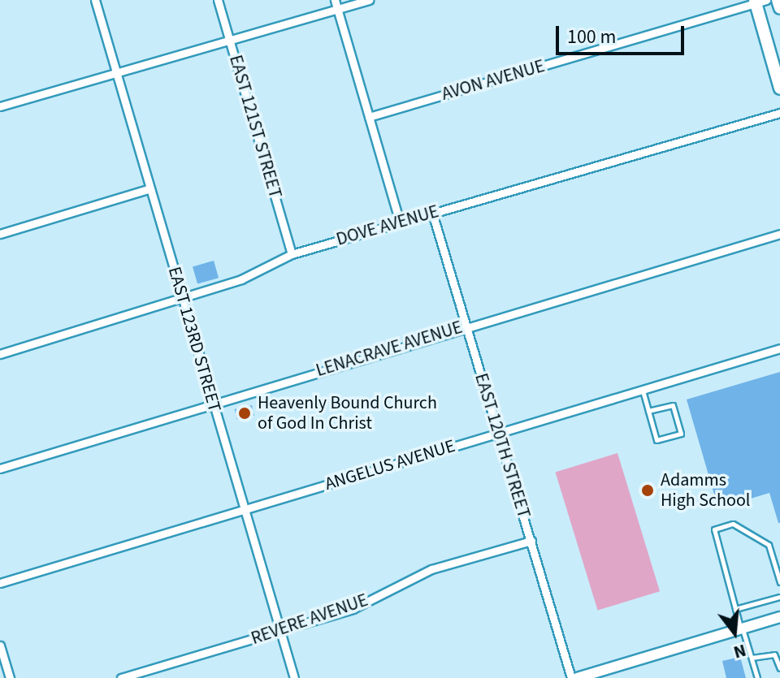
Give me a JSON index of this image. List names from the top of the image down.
{
  "streets": {
    "street": [
      "AVON AVENUE",
      "EAST 121ST STREET",
      "DOVE AVENUE",
      "EAST 123RD STREET",
      "LENACRAVE AVENUE",
      "EAST 120TH STREET",
      "ANGELUS AVENUE",
      "REVERE AVENUE"
    ]
  },
  "crossings": [
    ["EAST 121ST STREET", "DOVE AVENUE"],
    ["DOVE AVENUE", "EAST 123RD STREET"],
    ["DOVE AVENUE", "EAST 120TH STREET"],
    ["EAST 123RD STREET", "LENACRAVE AVENUE"],
    ["EAST 123RD STREET", "ANGELUS AVENUE"],
    ["EAST 123RD STREET", "REVERE AVENUE"],
    ["LENACRAVE AVENUE", "EAST 120TH STREET"],
    ["EAST 120TH STREET", "ANGELUS AVENUE"],
    ["EAST 120TH STREET", "REVERE AVENUE"]
  ],
  "places": ["Heavenly Bound Church of God In Christ", "Adamms High School"],
  "scale_bar": "100 m",
  "north": "bottom"
}
